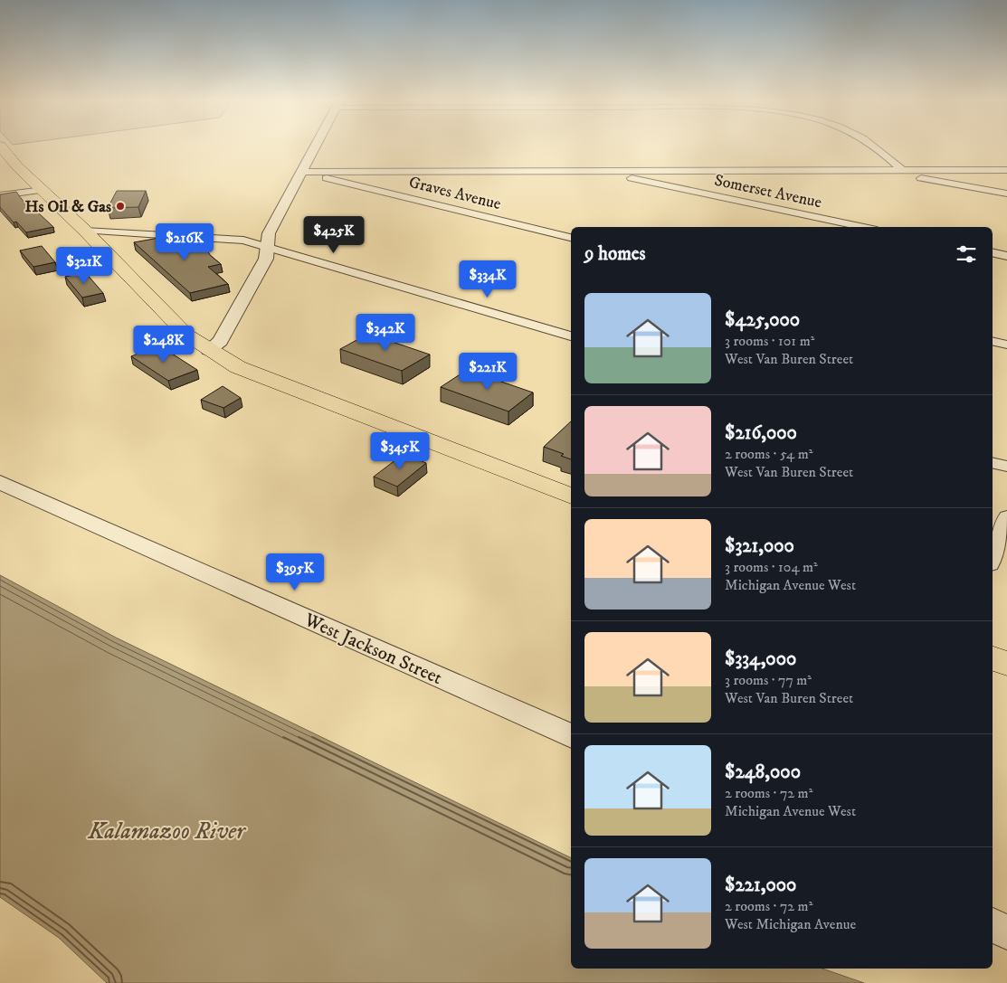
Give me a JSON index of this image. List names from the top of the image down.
{
  "streets": {
    "street": ["Somerset Avenue", "Graves Avenue", "West Jackson Street"]
  },
  "water": ["Kalamazoo River"],
  "places": ["Hs Oil & Gas"],
  "page": {
    "price": [
      "$425K",
      "$216K",
      "$321K",
      "$334K",
      "$342K",
      "$248K",
      "$221K",
      "$345K",
      "$395K"
    ],
    "heading": "9 homes",
    "list": [
      {
        "name": "$425,000",
        "note": "3 rooms · 101 m² · West Van Buren Street"
      },
      {
        "name": "$216,000",
        "note": "2 rooms · 54 m² · West Van Buren Street"
      },
      {
        "name": "$321,000",
        "note": "3 rooms · 104 m² · Michigan Avenue West"
      },
      {
        "name": "$334,000",
        "note": "3 rooms · 77 m² · West Van Buren Street"
      },
      {
        "name": "$248,000",
        "note": "2 rooms · 72 m² · Michigan Avenue West"
      },
      {
        "name": "$221,000",
        "note": "2 rooms · 72 m² · West Michigan Avenue"
      }
    ]
  }
}
